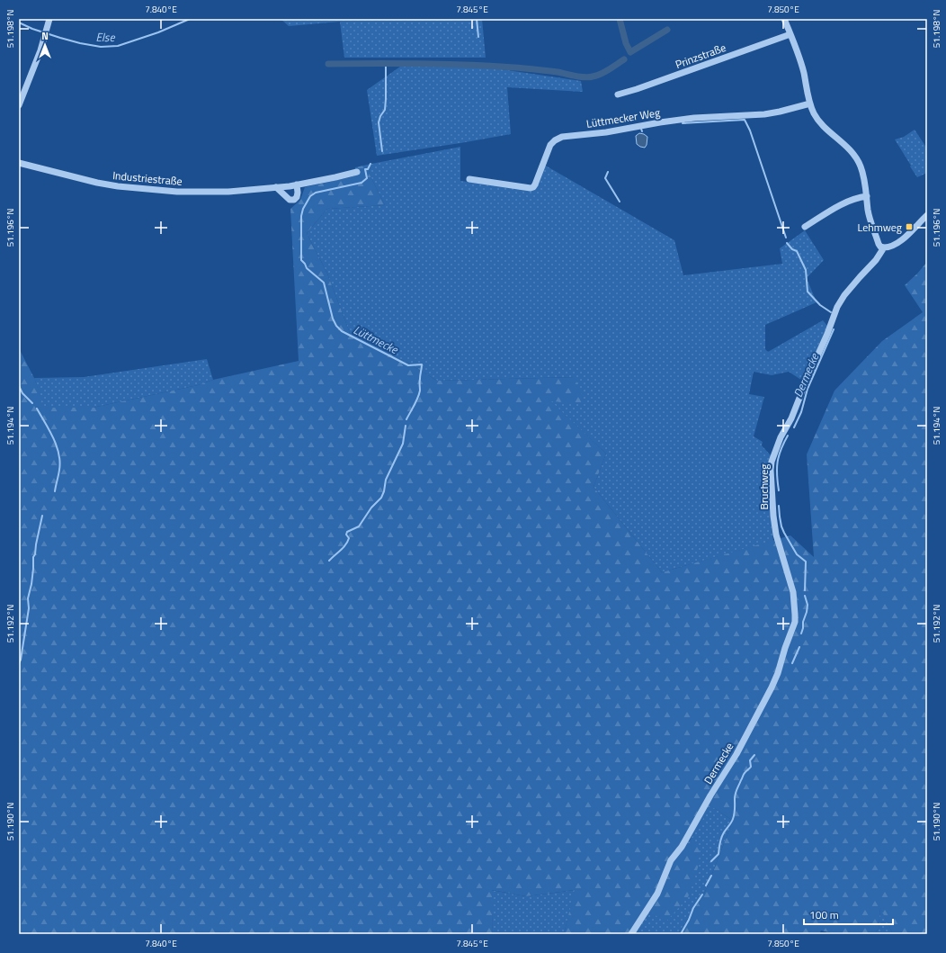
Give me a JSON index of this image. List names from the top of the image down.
{
  "streets": {
    "street": [
      "Prinzstraße",
      "Lüttmecker Weg",
      "Industriestraße",
      "Bruchweg",
      "Dermecke"
    ]
  },
  "crossings": [
    ["Bruchweg", "Dermecke"]
  ],
  "water": ["Else", "Lüttmecke", "Dermecke"],
  "places": {
    "transit": ["Lehmweg"]
  },
  "scale_bar": "100 m",
  "north": "top",
  "coordinates": [
    "7.840°E",
    "7.845°E",
    "7.850°E",
    "51.198°N",
    "51.196°N",
    "51.194°N",
    "51.192°N",
    "51.190°N"
  ]
}
